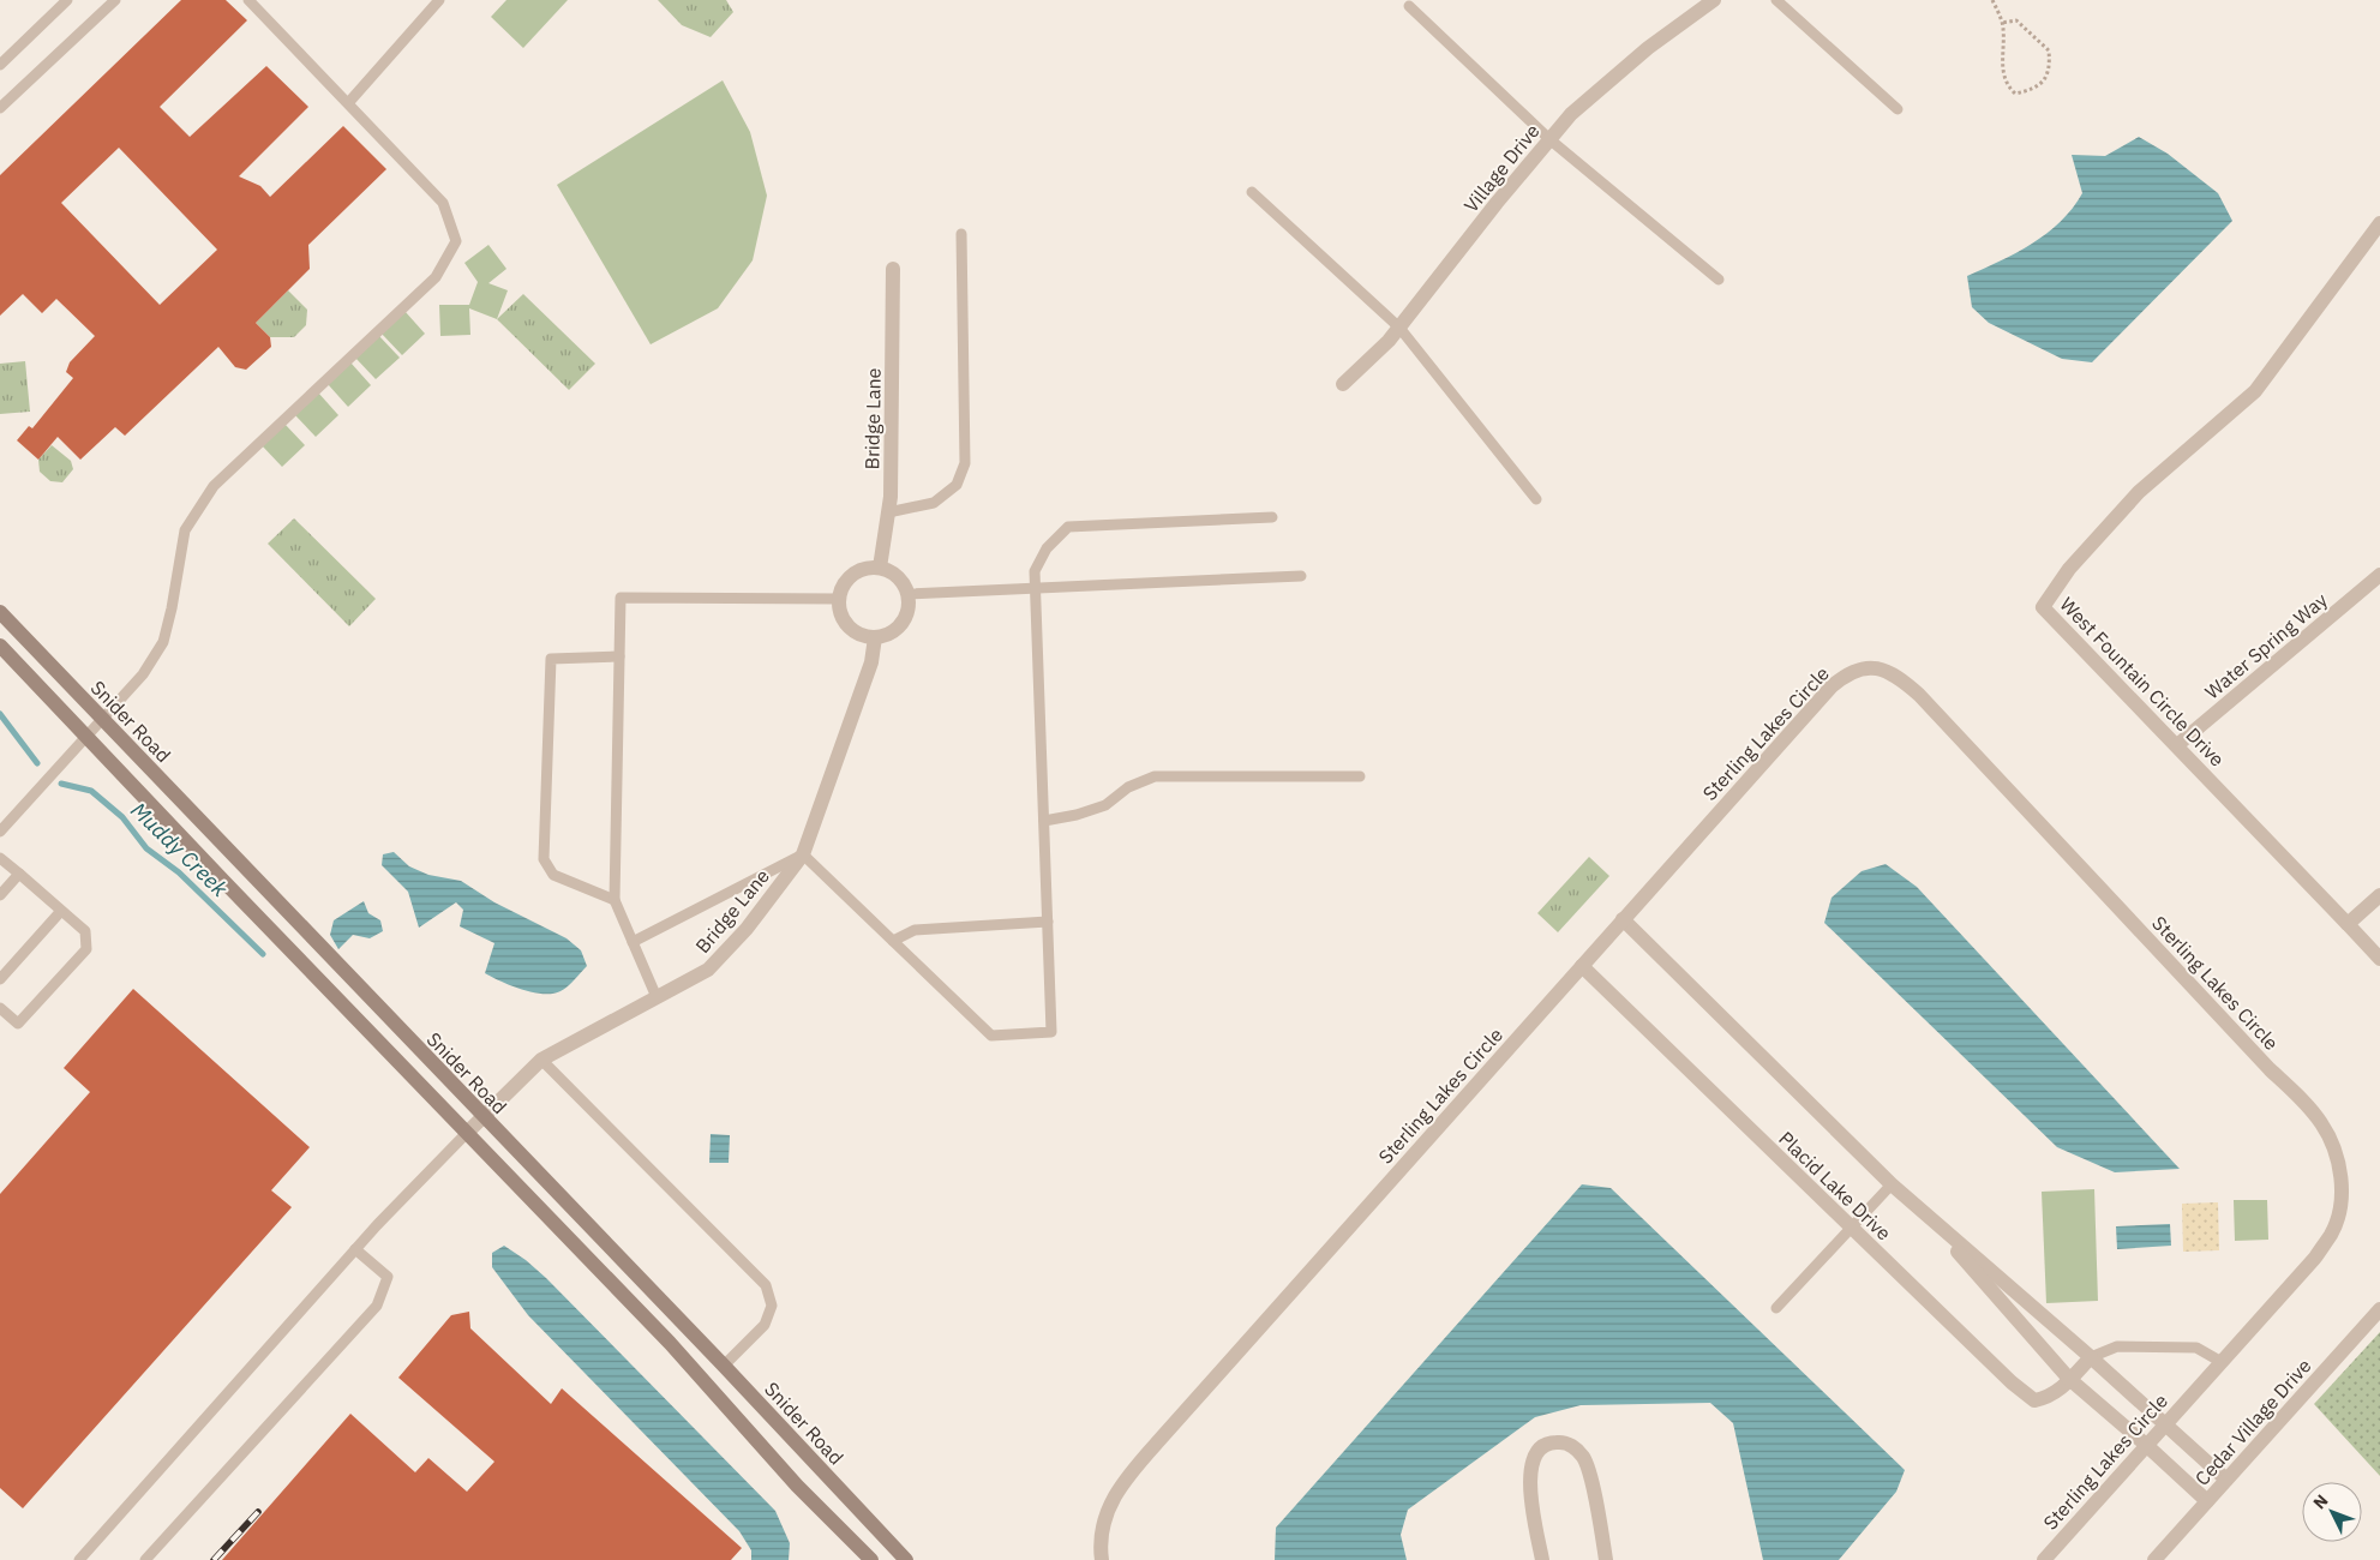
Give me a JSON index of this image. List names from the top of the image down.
{
  "streets": {
    "street": [
      "Village Drive",
      "Bridge Lane",
      "Water Spring Way",
      "West Fountain Circle Drive",
      "Snider Road",
      "Sterling Lakes Circle",
      "Placid Lake Drive",
      "Cedar Village Drive"
    ]
  },
  "crossings": [
    ["Bridge Lane", "Snider Road"],
    ["Water Spring Way", "West Fountain Circle Drive"],
    ["Sterling Lakes Circle", "Placid Lake Drive"],
    ["Placid Lake Drive", "Cedar Village Drive"]
  ],
  "water": ["Muddy Creek"],
  "north": "top left"
}
